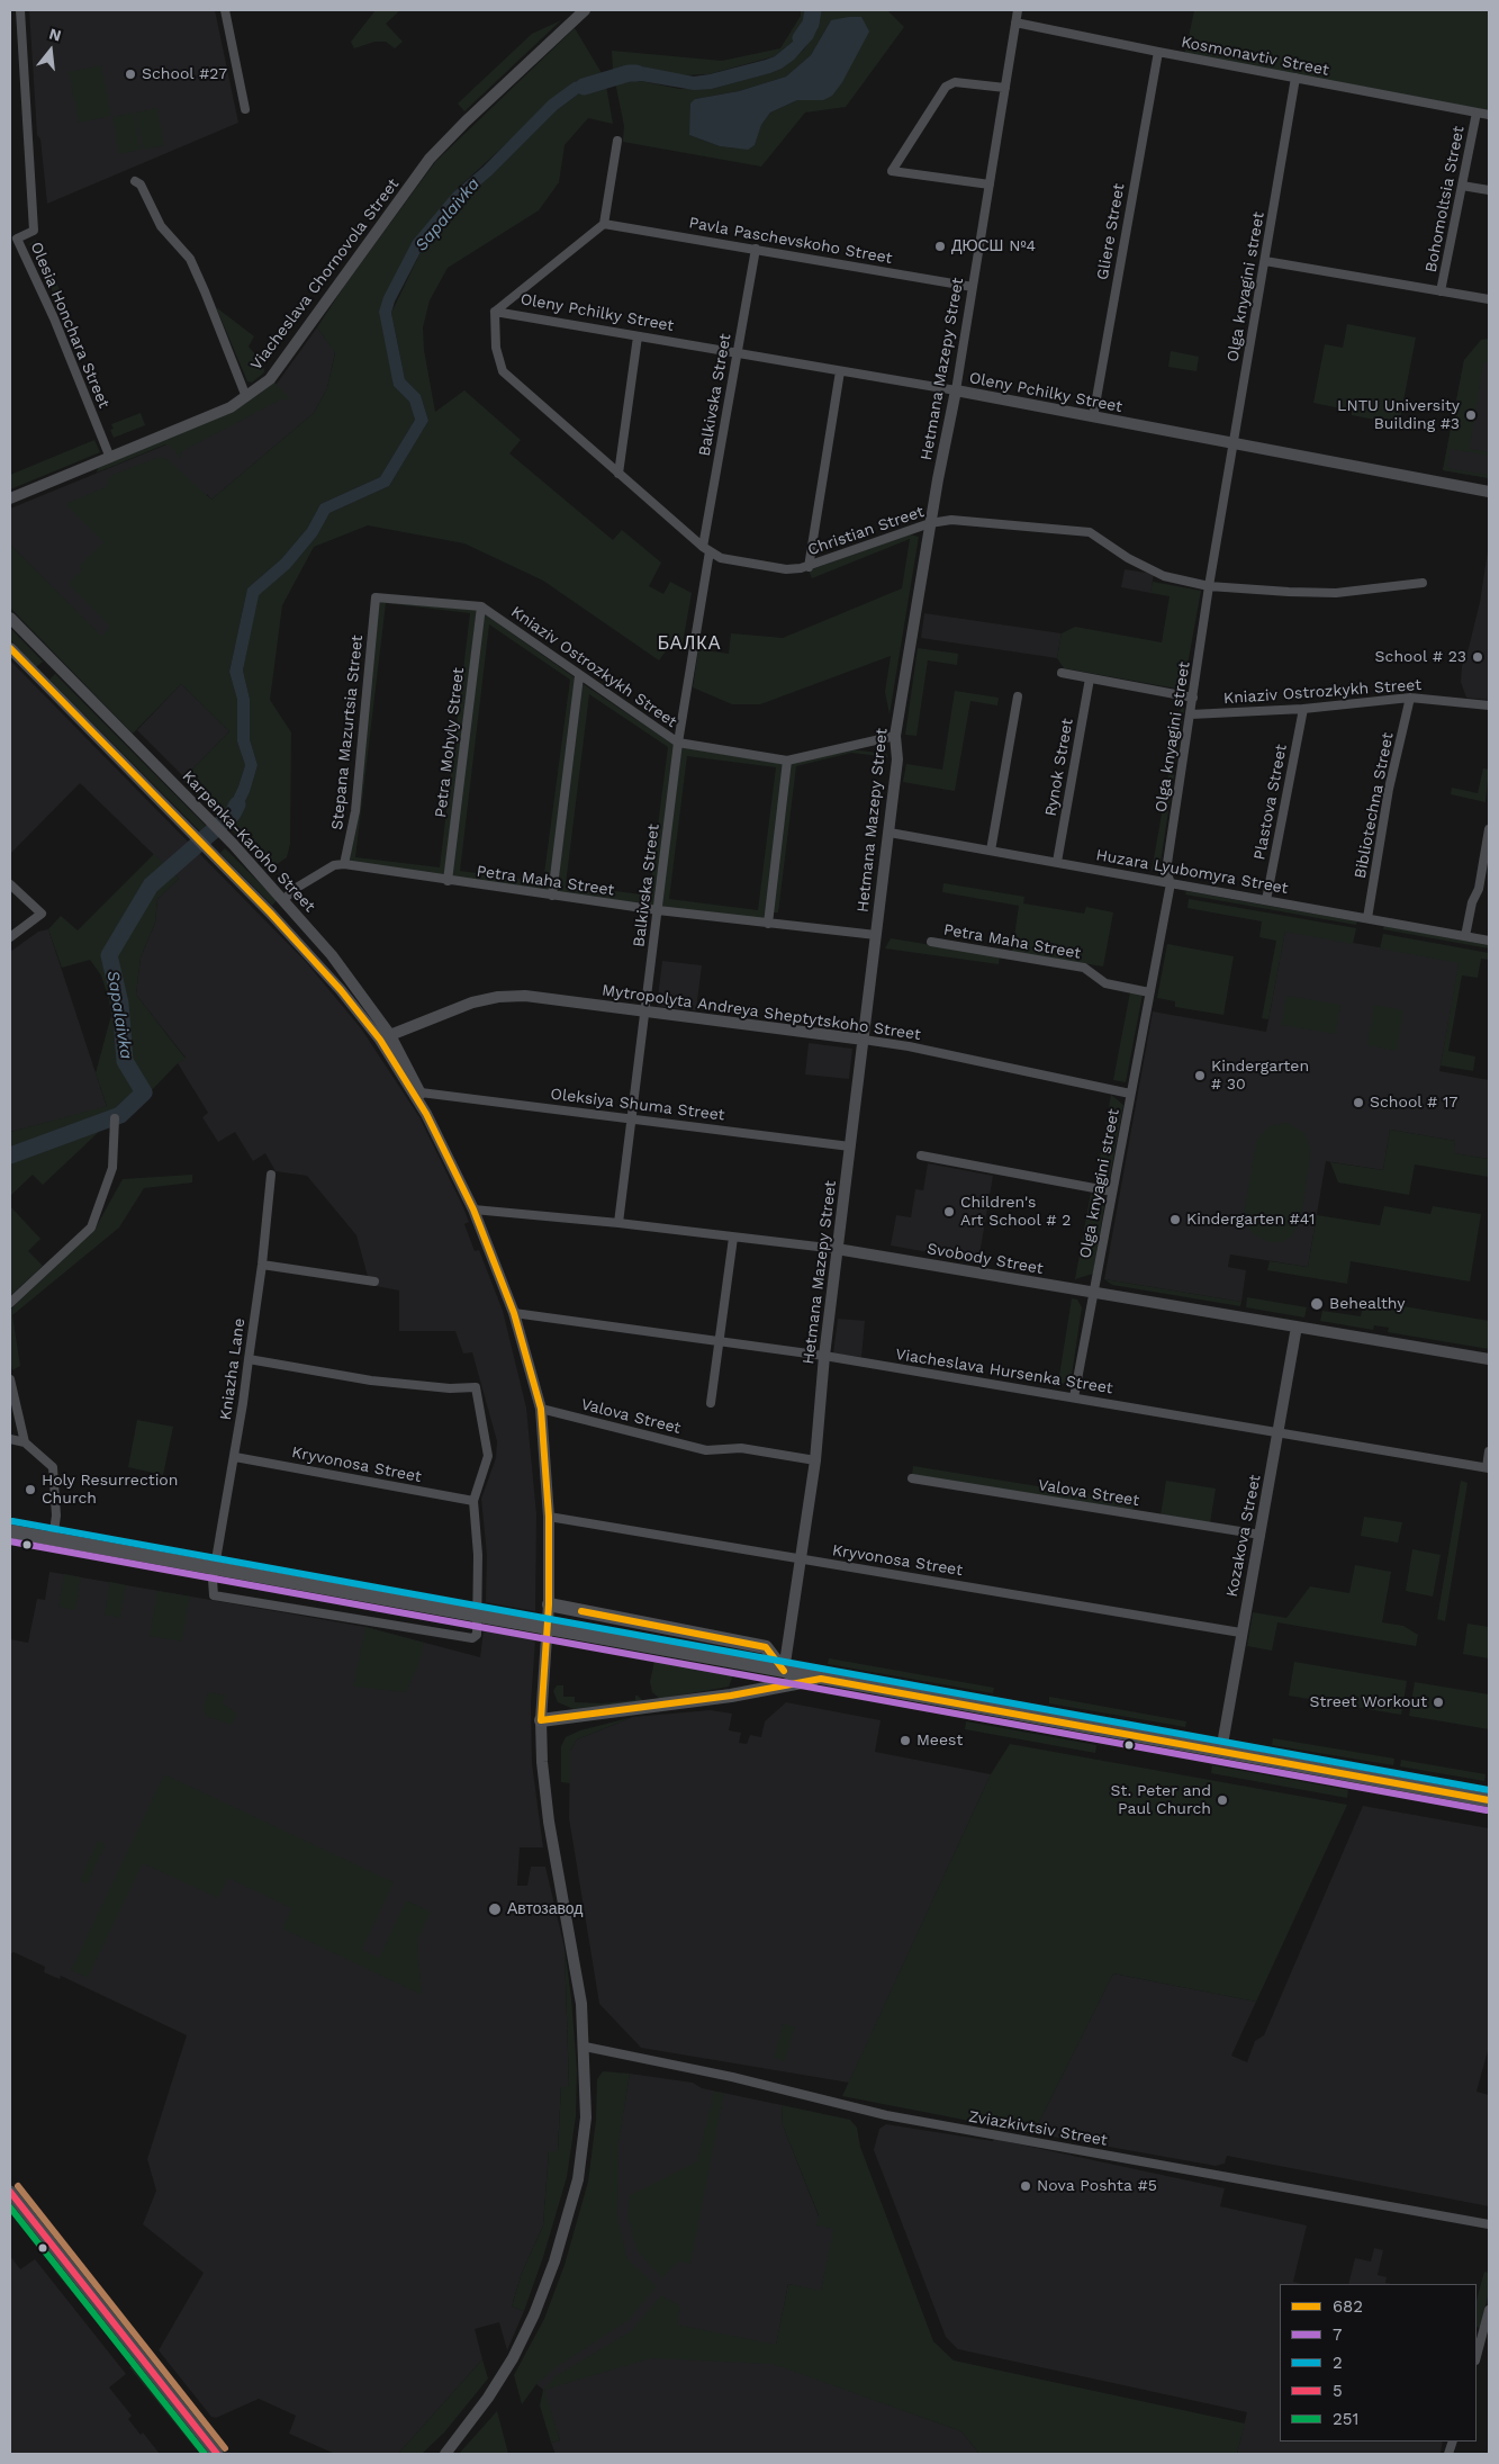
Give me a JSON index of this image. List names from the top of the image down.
{
  "streets": {
    "street": [
      "Kosmonavtiv Street",
      "Bohomoltsia Street",
      "Gliere Street",
      "Pavla Paschevskoho Street",
      "Viacheslava Chornovola Street",
      "Olga knyagini street",
      "Oleny Pchilky Street",
      "Olesia Honchara Street",
      "Hetmana Mazepy Street",
      "Balkivska Street",
      "Christian Street",
      "Kniaziv Ostrozkykh Street",
      "Stepana Mazurtsia Street",
      "Petra Mohyly Street",
      "Rynok Street",
      "Plastova Street",
      "Bibliotechna Street",
      "Karpenka-Karoho Street",
      "Huzara Lyubomyra Street",
      "Petra Maha Street",
      "Mytropolyta Andreya Sheptytskoho Street",
      "Oleksiya Shuma Street",
      "Svobody Street",
      "Kniazha Lane",
      "Viacheslava Hursenka Street",
      "Valova Street",
      "Kryvonosa Street",
      "Kozakova Street",
      "Zviazkivtsiv Street"
    ]
  },
  "crossings": [
    ["Kosmonavtiv Street", "Bohomoltsia Street"],
    ["Kosmonavtiv Street", "Gliere Street"],
    ["Kosmonavtiv Street", "Olga knyagini street"],
    ["Kosmonavtiv Street", "Hetmana Mazepy Street"],
    ["Bohomoltsia Street", "Olga knyagini street"],
    ["Gliere Street", "Oleny Pchilky Street"],
    ["Pavla Paschevskoho Street", "Hetmana Mazepy Street"],
    ["Pavla Paschevskoho Street", "Balkivska Street"],
    ["Viacheslava Chornovola Street", "Olesia Honchara Street"],
    ["Olga knyagini street", "Oleny Pchilky Street"],
    ["Olga knyagini street", "Christian Street"],
    ["Olga knyagini street", "Kniaziv Ostrozkykh Street"],
    ["Olga knyagini street", "Huzara Lyubomyra Street"],
    ["Olga knyagini street", "Petra Maha Street"],
    ["Olga knyagini street", "Mytropolyta Andreya Sheptytskoho Street"],
    ["Olga knyagini street", "Svobody Street"],
    ["Olga knyagini street", "Viacheslava Hursenka Street"],
    ["Oleny Pchilky Street", "Hetmana Mazepy Street"],
    ["Oleny Pchilky Street", "Balkivska Street"],
    ["Oleny Pchilky Street", "Christian Street"],
    ["Hetmana Mazepy Street", "Christian Street"],
    ["Hetmana Mazepy Street", "Kniaziv Ostrozkykh Street"],
    ["Hetmana Mazepy Street", "Huzara Lyubomyra Street"],
    ["Hetmana Mazepy Street", "Petra Maha Street"],
    ["Hetmana Mazepy Street", "Mytropolyta Andreya Sheptytskoho Street"],
    ["Hetmana Mazepy Street", "Oleksiya Shuma Street"],
    ["Hetmana Mazepy Street", "Svobody Street"],
    ["Hetmana Mazepy Street", "Viacheslava Hursenka Street"],
    ["Hetmana Mazepy Street", "Valova Street"],
    ["Hetmana Mazepy Street", "Kryvonosa Street"],
    ["Balkivska Street", "Christian Street"],
    ["Balkivska Street", "Kniaziv Ostrozkykh Street"],
    ["Balkivska Street", "Petra Maha Street"],
    ["Balkivska Street", "Mytropolyta Andreya Sheptytskoho Street"],
    ["Balkivska Street", "Oleksiya Shuma Street"],
    ["Balkivska Street", "Svobody Street"],
    ["Kniaziv Ostrozkykh Street", "Stepana Mazurtsia Street"],
    ["Kniaziv Ostrozkykh Street", "Petra Mohyly Street"],
    ["Kniaziv Ostrozkykh Street", "Plastova Street"],
    ["Kniaziv Ostrozkykh Street", "Bibliotechna Street"],
    ["Stepana Mazurtsia Street", "Petra Mohyly Street"],
    ["Stepana Mazurtsia Street", "Petra Maha Street"],
    ["Petra Mohyly Street", "Petra Maha Street"],
    ["Rynok Street", "Huzara Lyubomyra Street"],
    ["Plastova Street", "Huzara Lyubomyra Street"],
    ["Bibliotechna Street", "Huzara Lyubomyra Street"],
    ["Karpenka-Karoho Street", "Mytropolyta Andreya Sheptytskoho Street"],
    ["Karpenka-Karoho Street", "Oleksiya Shuma Street"],
    ["Karpenka-Karoho Street", "Svobody Street"],
    ["Karpenka-Karoho Street", "Viacheslava Hursenka Street"],
    ["Karpenka-Karoho Street", "Valova Street"],
    ["Karpenka-Karoho Street", "Kryvonosa Street"],
    ["Karpenka-Karoho Street", "Zviazkivtsiv Street"],
    ["Svobody Street", "Kozakova Street"],
    ["Kniazha Lane", "Kryvonosa Street"],
    ["Viacheslava Hursenka Street", "Kozakova Street"],
    ["Valova Street", "Kozakova Street"],
    ["Kryvonosa Street", "Kozakova Street"]
  ],
  "districts": ["БАЛКА"],
  "water": ["Sapalaivka"],
  "places": [
    "School #27",
    "ДЮСШ №4",
    "LNTU University Building #3",
    "School # 23",
    "Kindergarten # 30",
    "School # 17",
    "Children's Art School # 2",
    "Kindergarten #41",
    "Behealthy",
    "Holy Resurrection Church",
    "Street Workout",
    "Meest",
    "St. Peter and Paul Church",
    "Автозавод",
    "Nova Poshta #5"
  ],
  "lines": [
    "transit line 682",
    "transit line 2",
    "transit line 7",
    "transit line 5",
    "transit line 251"
  ],
  "legend": [
    "682",
    "7",
    "2",
    "5",
    "251"
  ],
  "north": "top"
}
